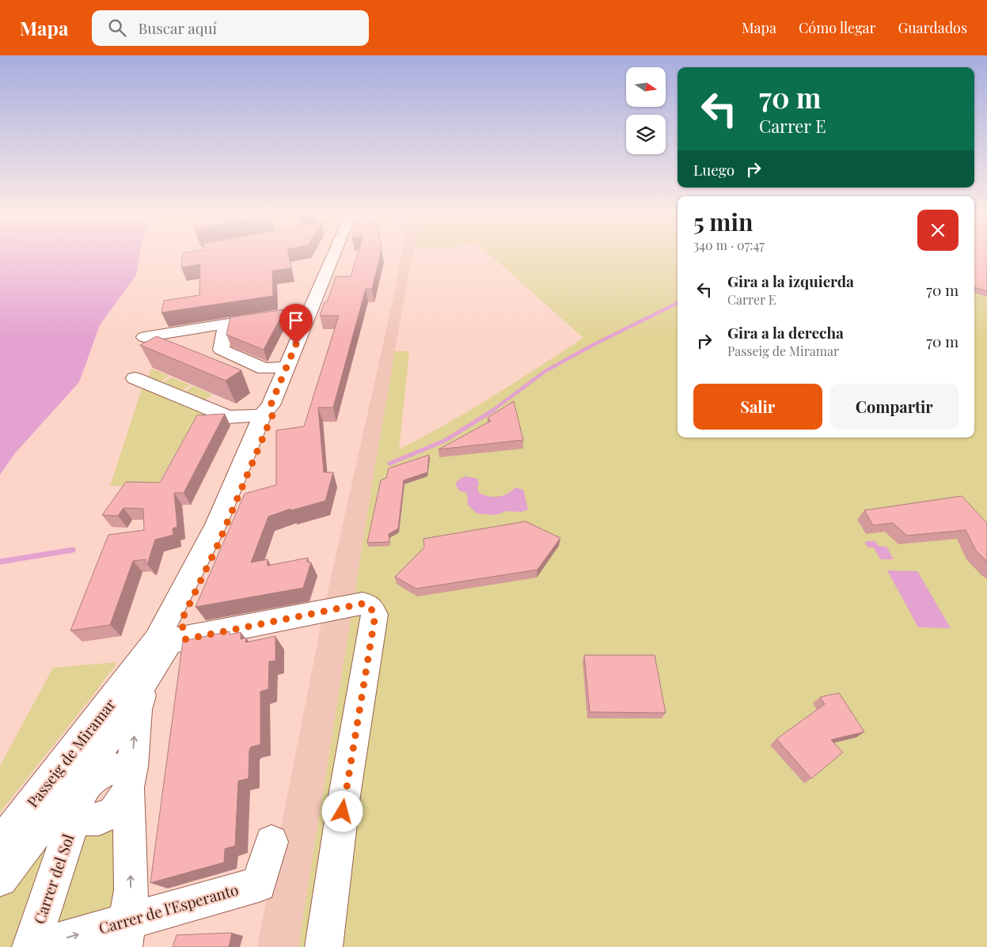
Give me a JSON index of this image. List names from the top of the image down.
{
  "streets": {
    "street": ["Passeig de Miramar", "Carrer del Sol", "Carrer de l'Esperanto"]
  },
  "crossings": [
    ["Passeig de Miramar", "Carrer del Sol"],
    ["Passeig de Miramar", "Carrer de l'Esperanto"]
  ],
  "north": "right",
  "page": {
    "header": "Mapa",
    "search": "Buscar aquí",
    "nav": ["Mapa", "Cómo llegar", "Guardados"],
    "turn": ["70 m", "Carrer E"],
    "then": "Luego",
    "heading": ["5 min", "340 m · 07:47"],
    "list": [
      {
        "name": "Gira a la izquierda",
        "note": "Carrer E",
        "value": "70 m"
      },
      {
        "name": "Gira a la derecha",
        "note": "Passeig de Miramar",
        "value": "70 m"
      }
    ],
    "buttons": ["Salir", "Compartir"]
  }
}
